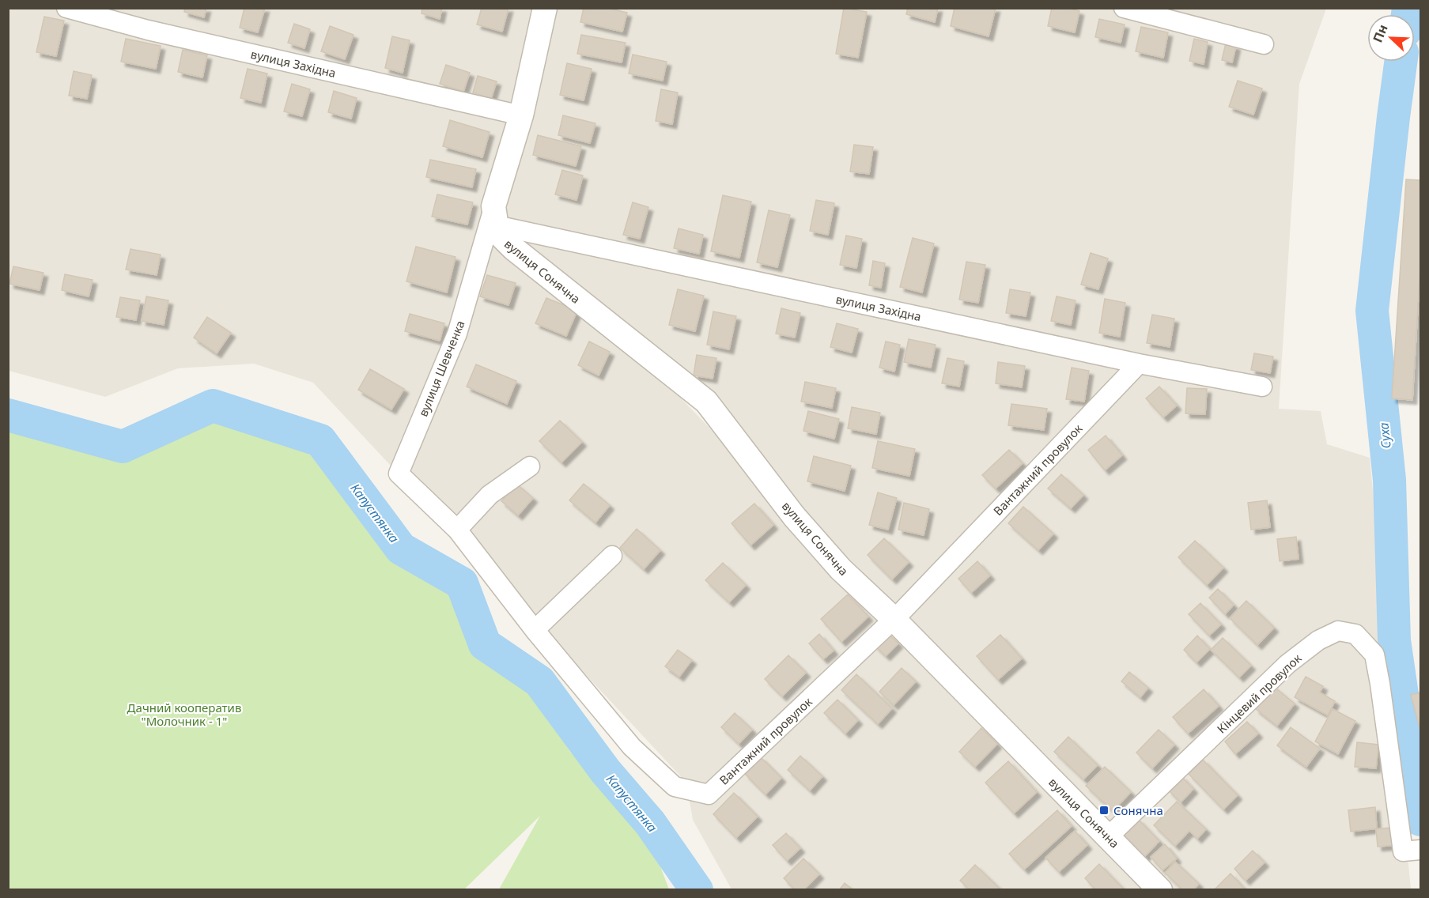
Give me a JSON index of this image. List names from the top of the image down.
{
  "streets": {
    "street": [
      "вулиця Західна",
      "вулиця Сонячна",
      "вулиця Шевченка",
      "Вантажний провулок",
      "Кінцевий провулок"
    ]
  },
  "crossings": [
    ["вулиця Західна", "вулиця Сонячна"],
    ["вулиця Західна", "вулиця Шевченка"],
    ["вулиця Західна", "Вантажний провулок"],
    ["вулиця Сонячна", "вулиця Шевченка"],
    ["вулиця Сонячна", "Вантажний провулок"],
    ["вулиця Сонячна", "Кінцевий провулок"],
    ["вулиця Шевченка", "Вантажний провулок"]
  ],
  "water": ["Суха", "Капустянка"],
  "parks": ["Дачний кооператив \"Молочник - 1\""],
  "places": {
    "transit": ["Сонячна"]
  },
  "north": "top left"
}
